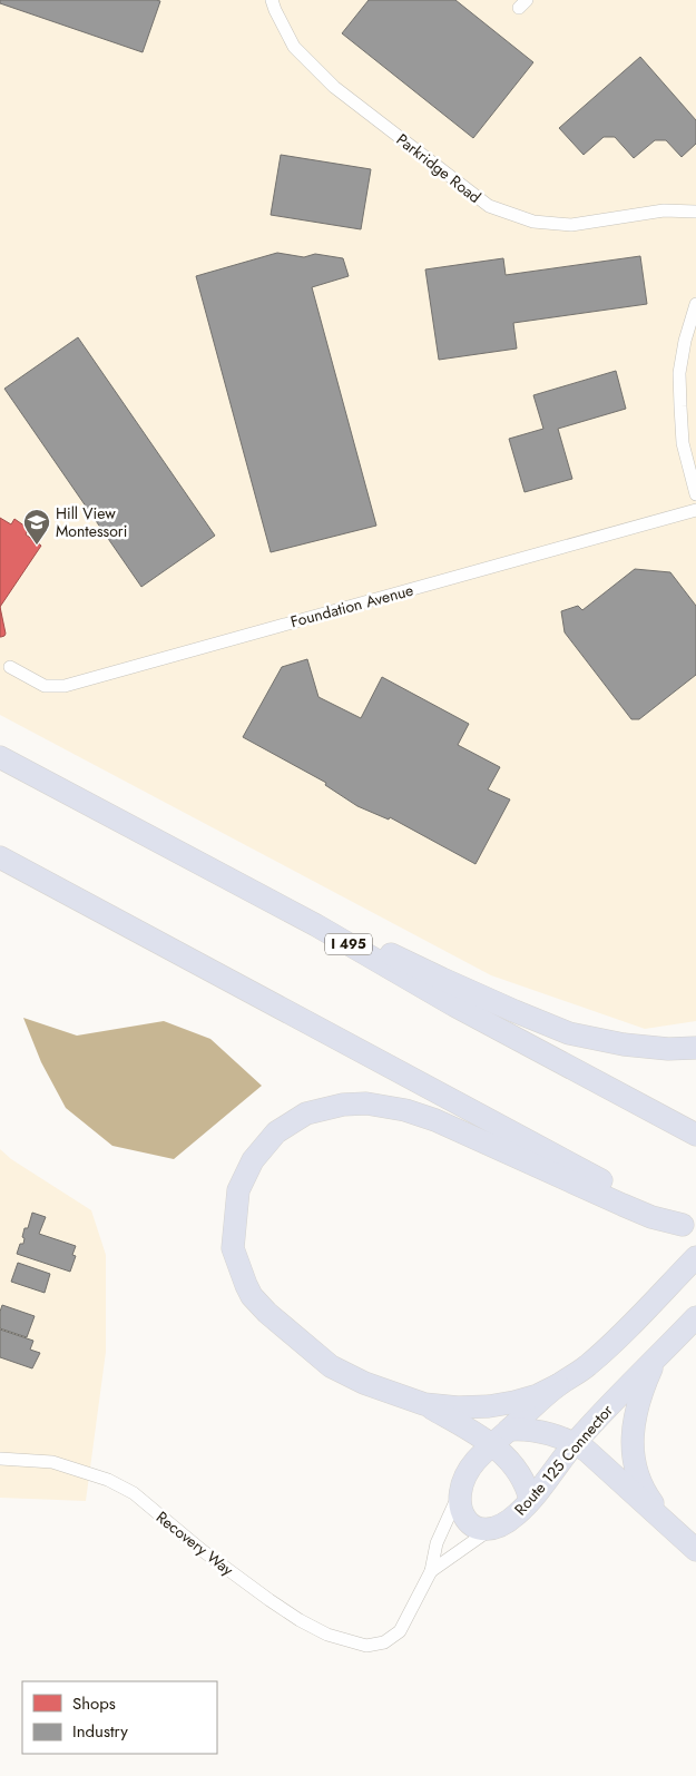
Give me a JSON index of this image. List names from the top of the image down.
{
  "streets": {
    "highway": ["I 495", "Route 125 Connector"],
    "street": ["Parkridge Road", "Foundation Avenue", "Recovery Way"]
  },
  "places": {
    "school or university": ["Hill View Montessori"]
  },
  "legend": ["Shops", "Industry"]
}
